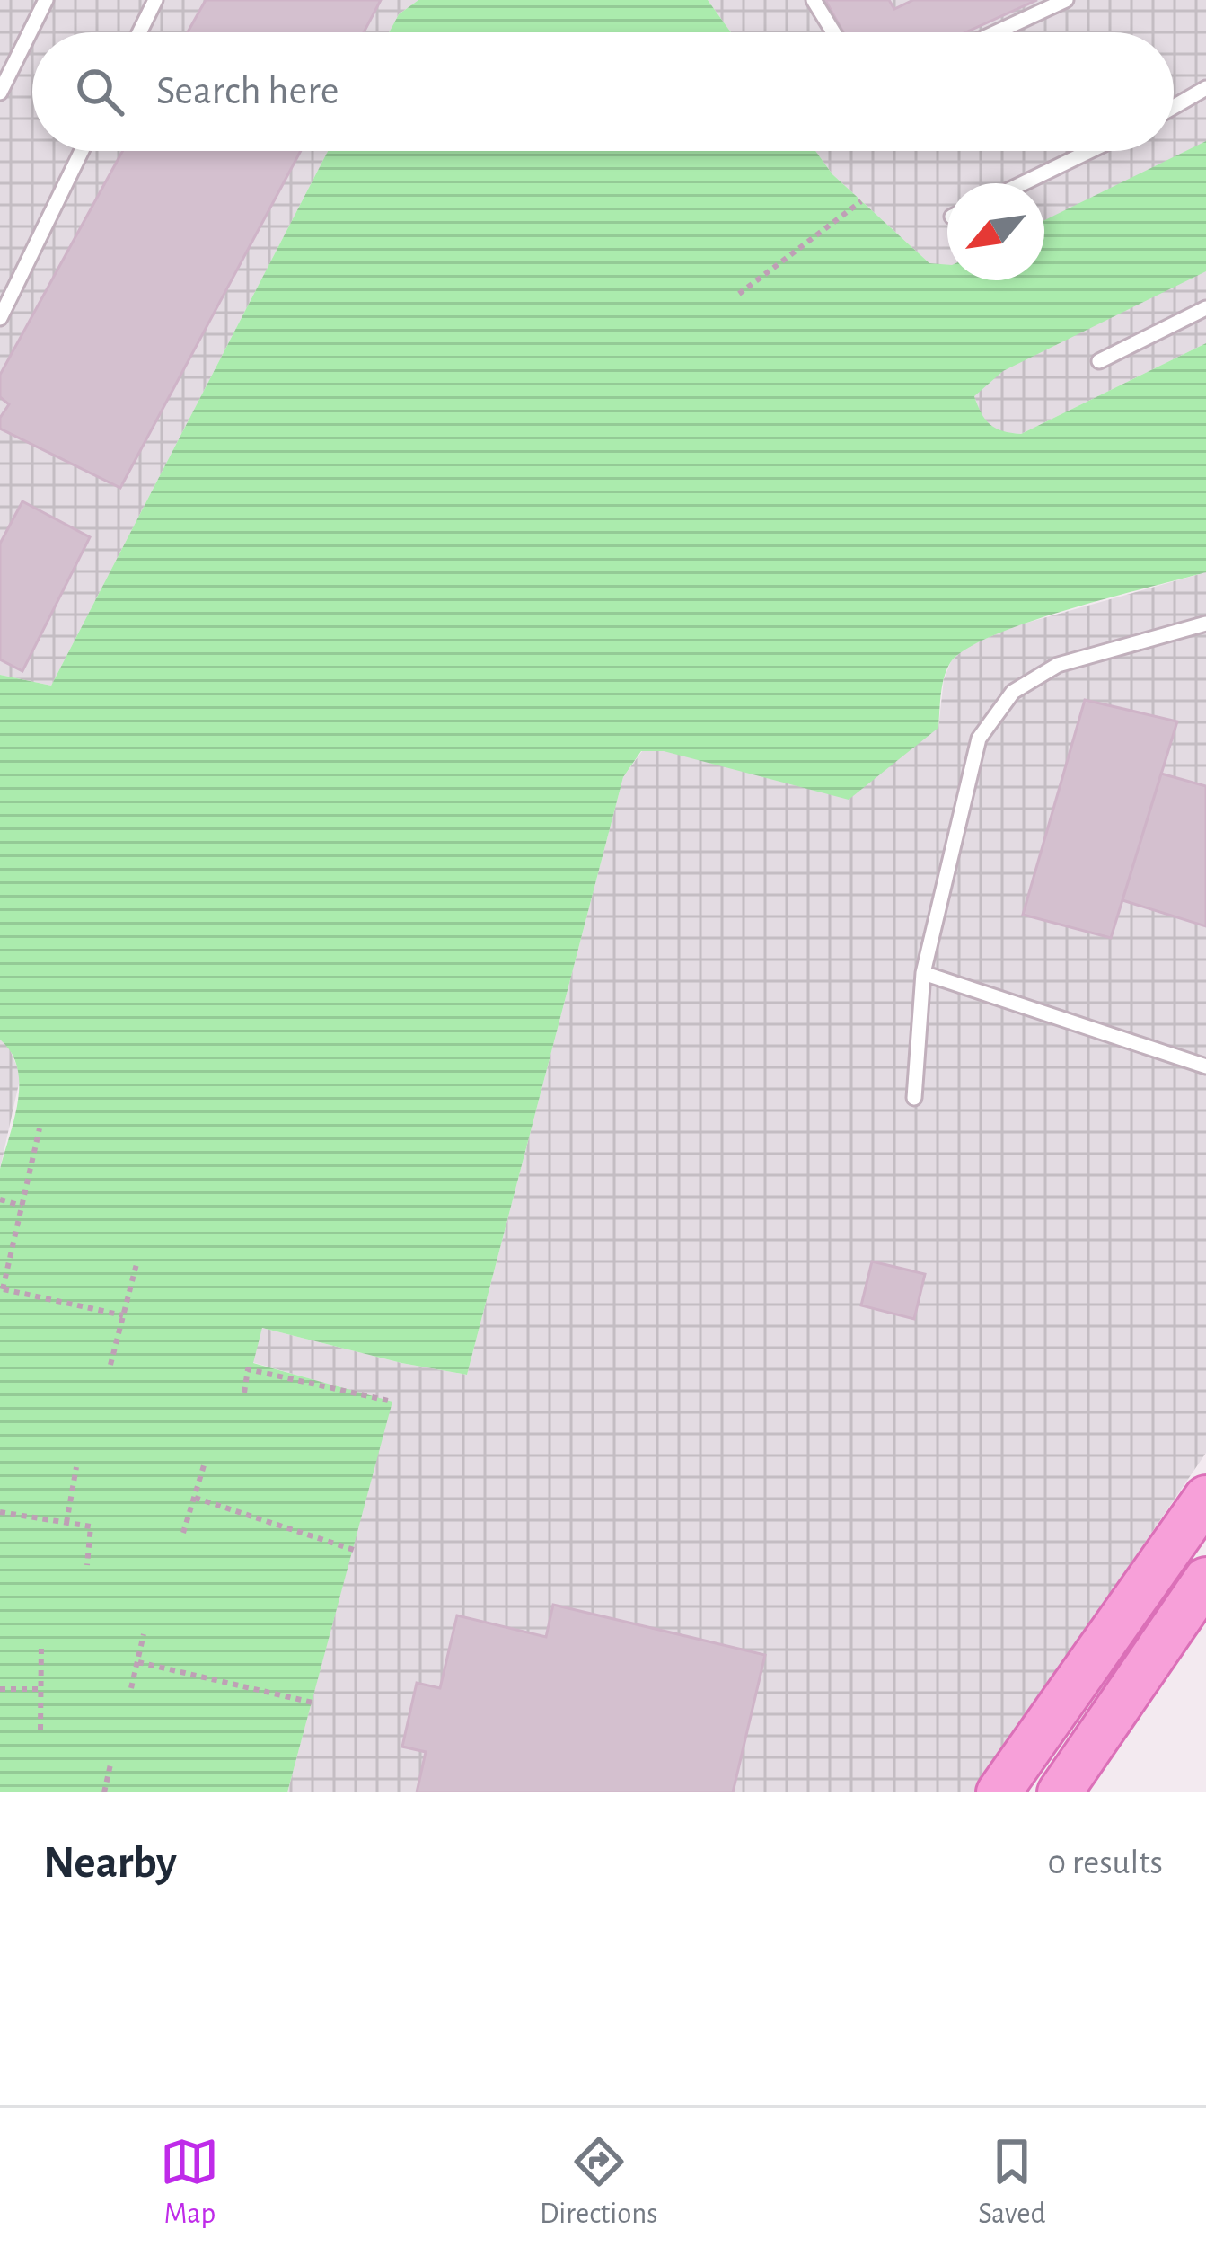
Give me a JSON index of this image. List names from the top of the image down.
{
  "north": "bottom left",
  "page": {
    "search": "Search here",
    "heading": ["Nearby", "0 results"],
    "nav": ["Map", "Directions", "Saved"]
  }
}
